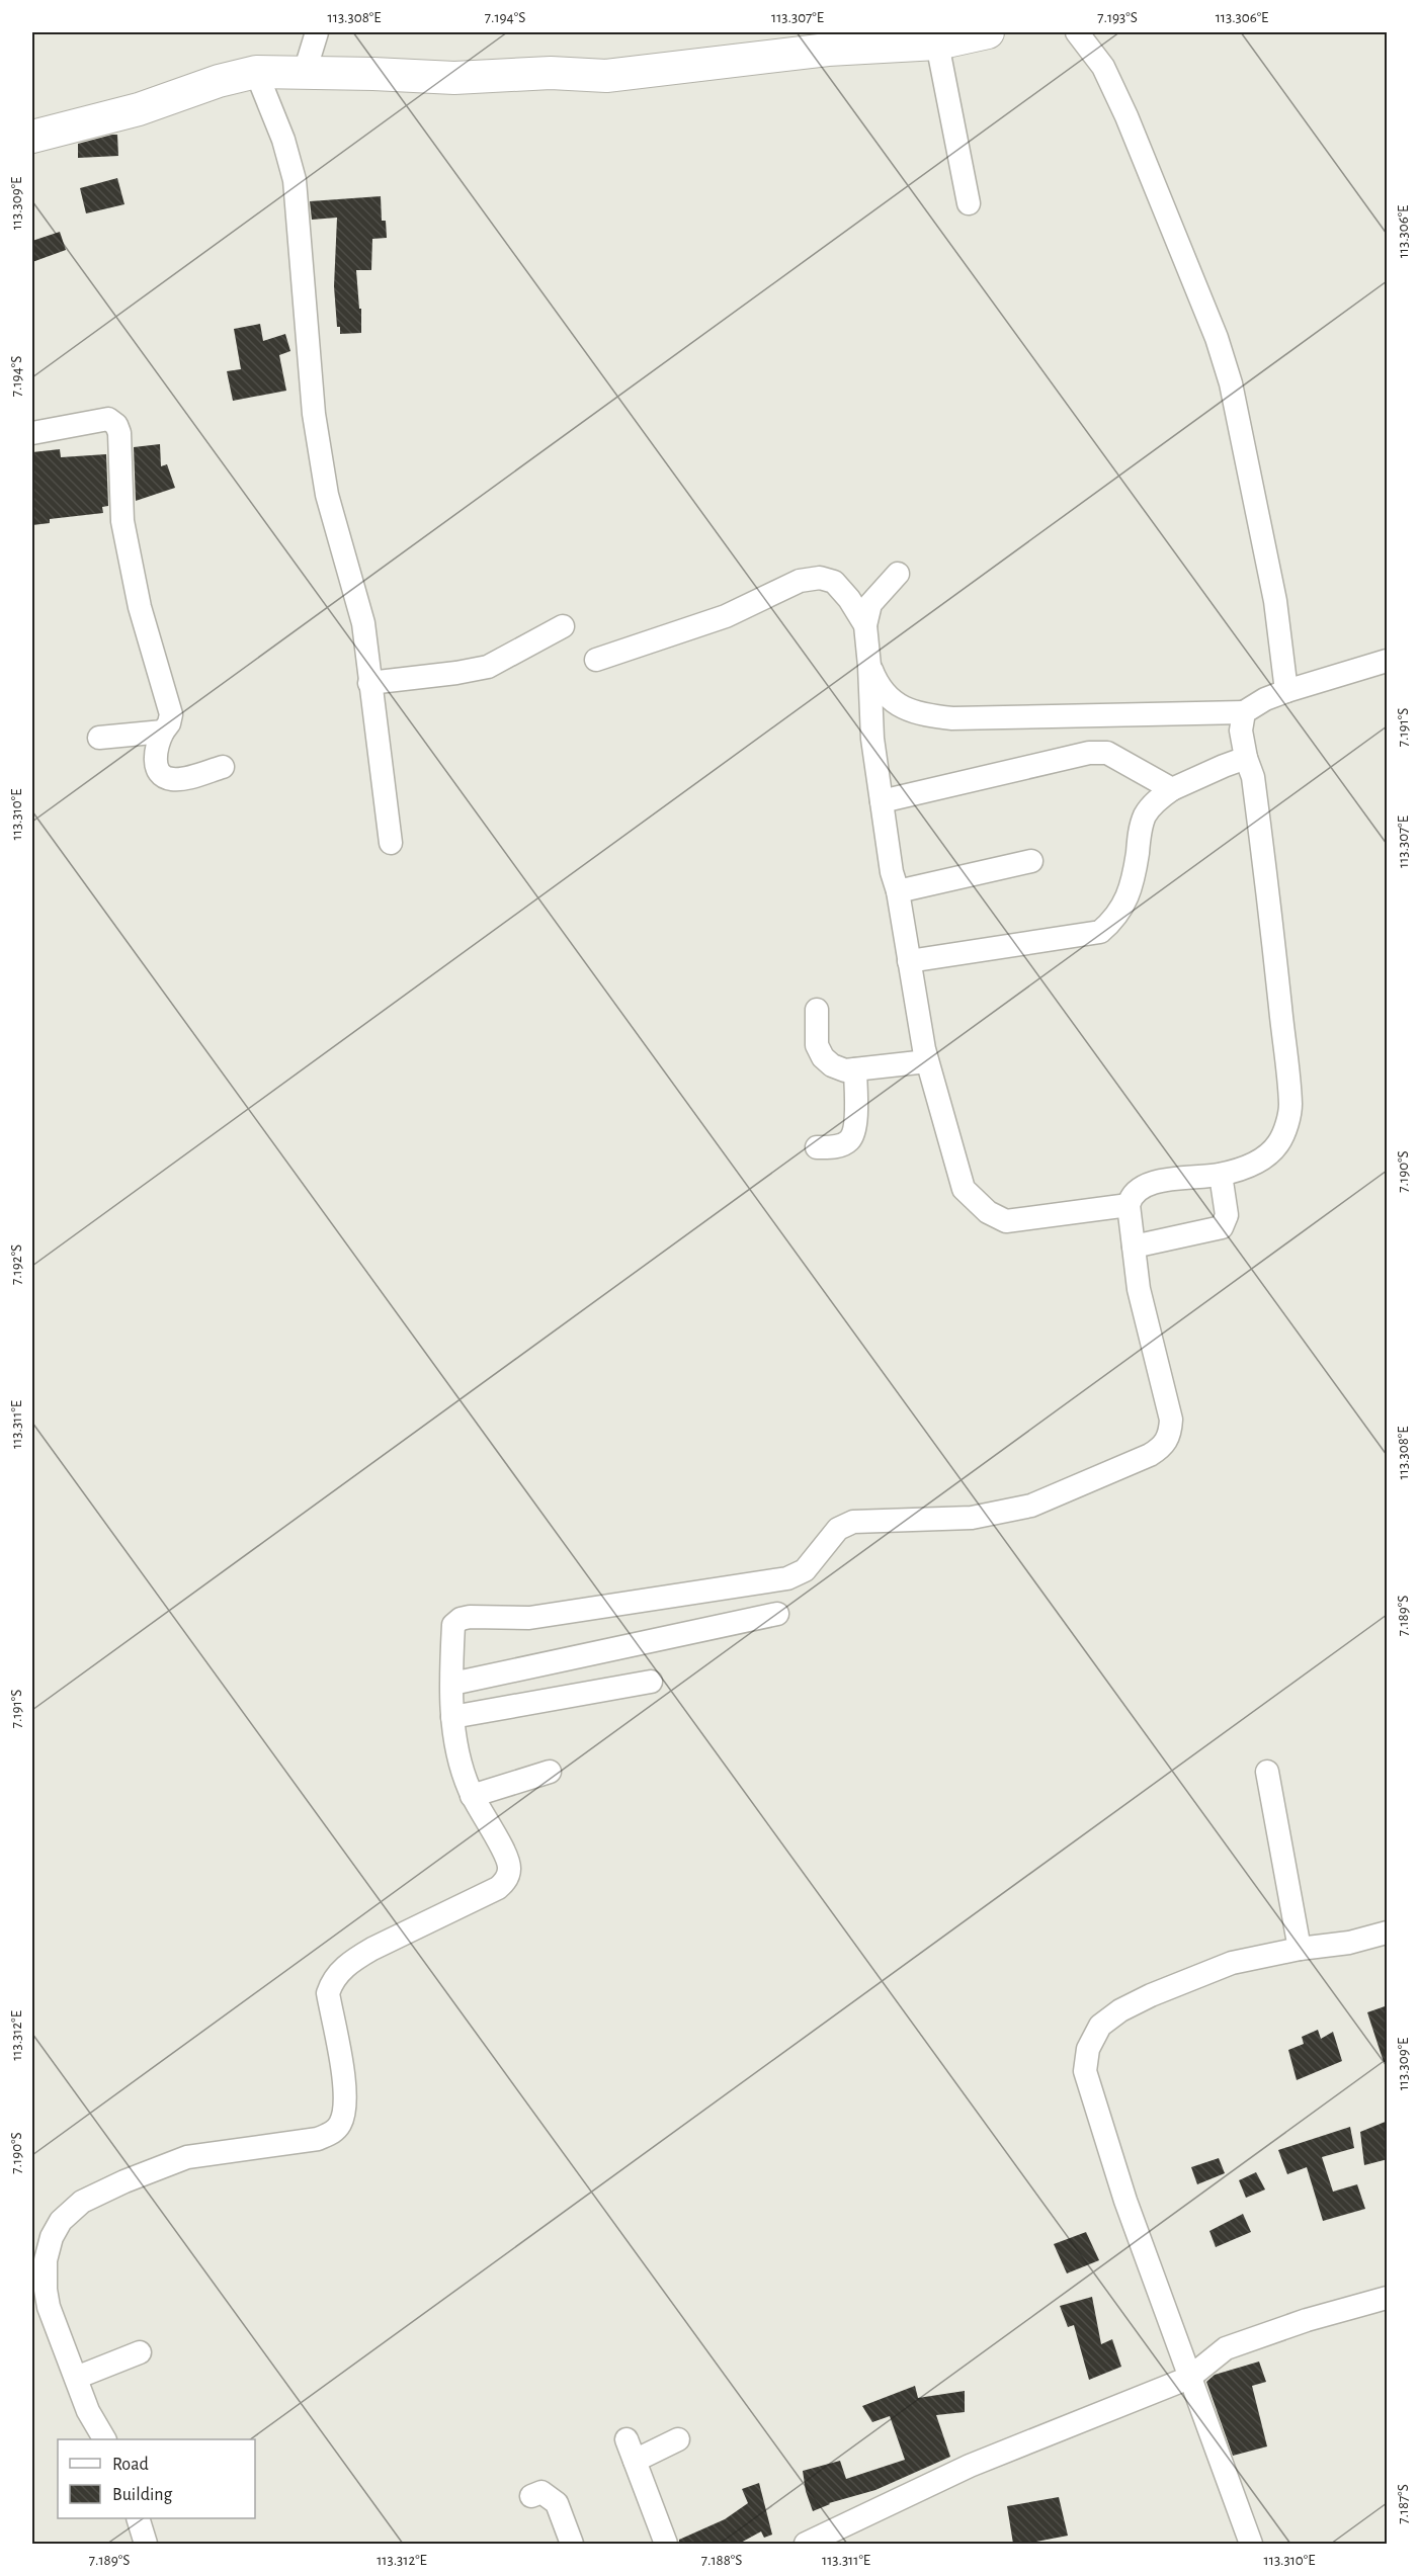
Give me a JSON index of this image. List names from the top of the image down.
{
  "legend": ["Road", "Building"],
  "coordinates": [
    "113.308°E",
    "7.194°S",
    "113.307°E",
    "7.193°S",
    "113.306°E",
    "113.309°E",
    "7.191°S",
    "113.310°E",
    "7.190°S",
    "7.192°S",
    "113.311°E",
    "7.189°S",
    "113.312°E",
    "7.187°S",
    "7.188°S"
  ]
}
